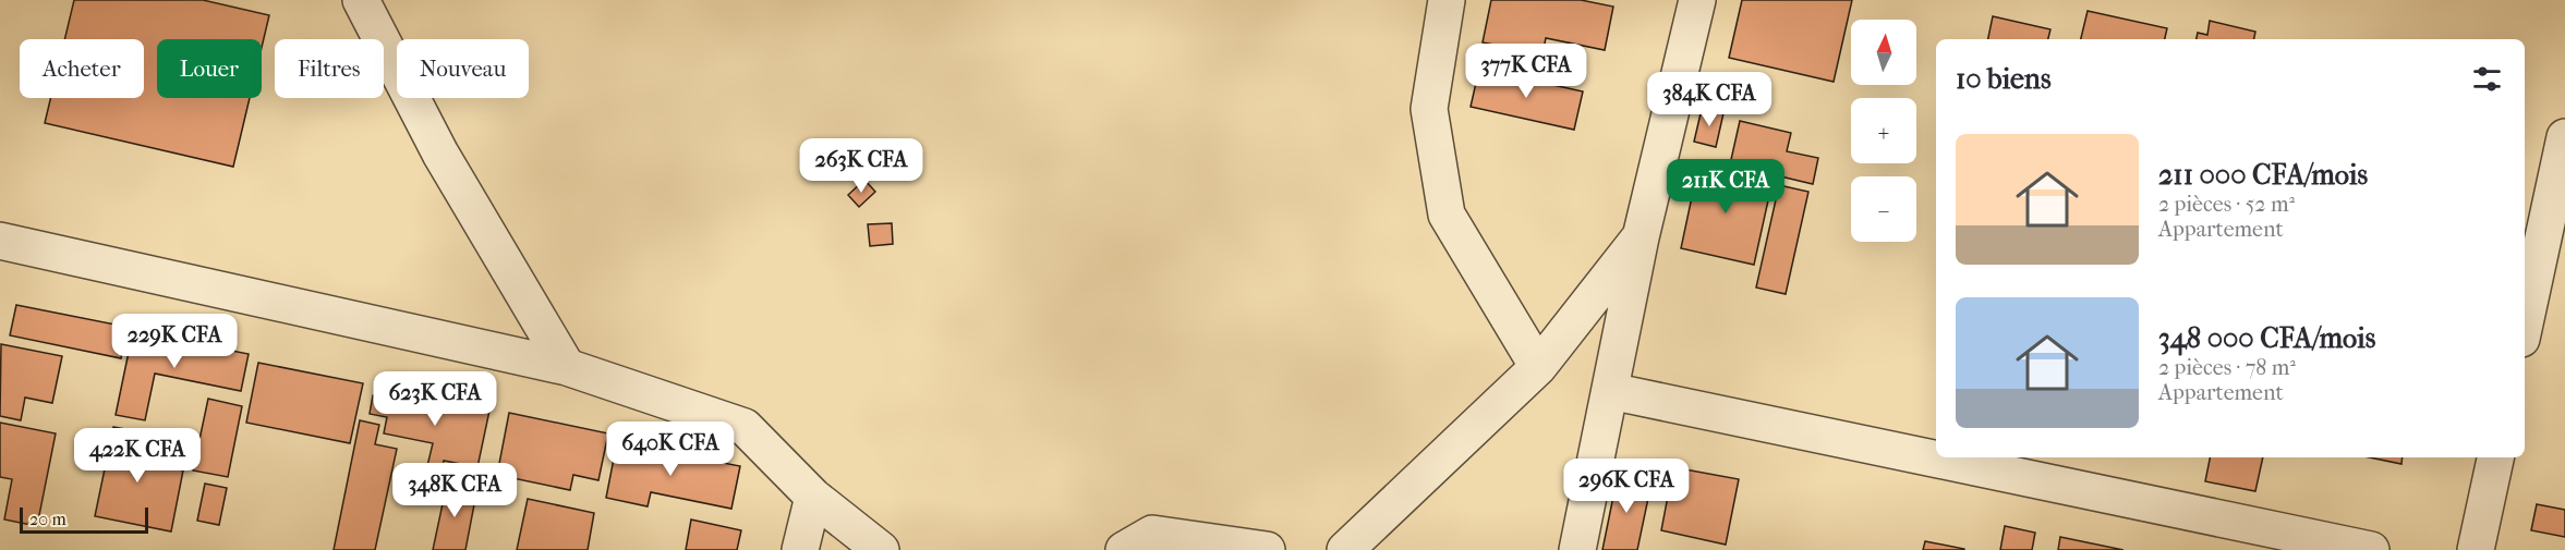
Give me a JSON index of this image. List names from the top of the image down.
{
  "scale_bar": "20 m",
  "north": "top",
  "page": {
    "map_buttons": ["+", "−"],
    "chip": [
      "Acheter",
      "Louer",
      "Filtres",
      "Nouveau"
    ],
    "heading": "10 biens",
    "price": [
      "377K CFA",
      "384K CFA",
      "263K CFA",
      "211K CFA",
      "229K CFA",
      "623K CFA",
      "640K CFA",
      "422K CFA",
      "296K CFA",
      "348K CFA"
    ],
    "list": [
      {
        "name": "211 000 CFA/mois",
        "note": "2 pièces · 52 m² · Appartement"
      },
      {
        "name": "348 000 CFA/mois",
        "note": "2 pièces · 78 m² · Appartement"
      }
    ],
    "scale": "20 m"
  }
}
